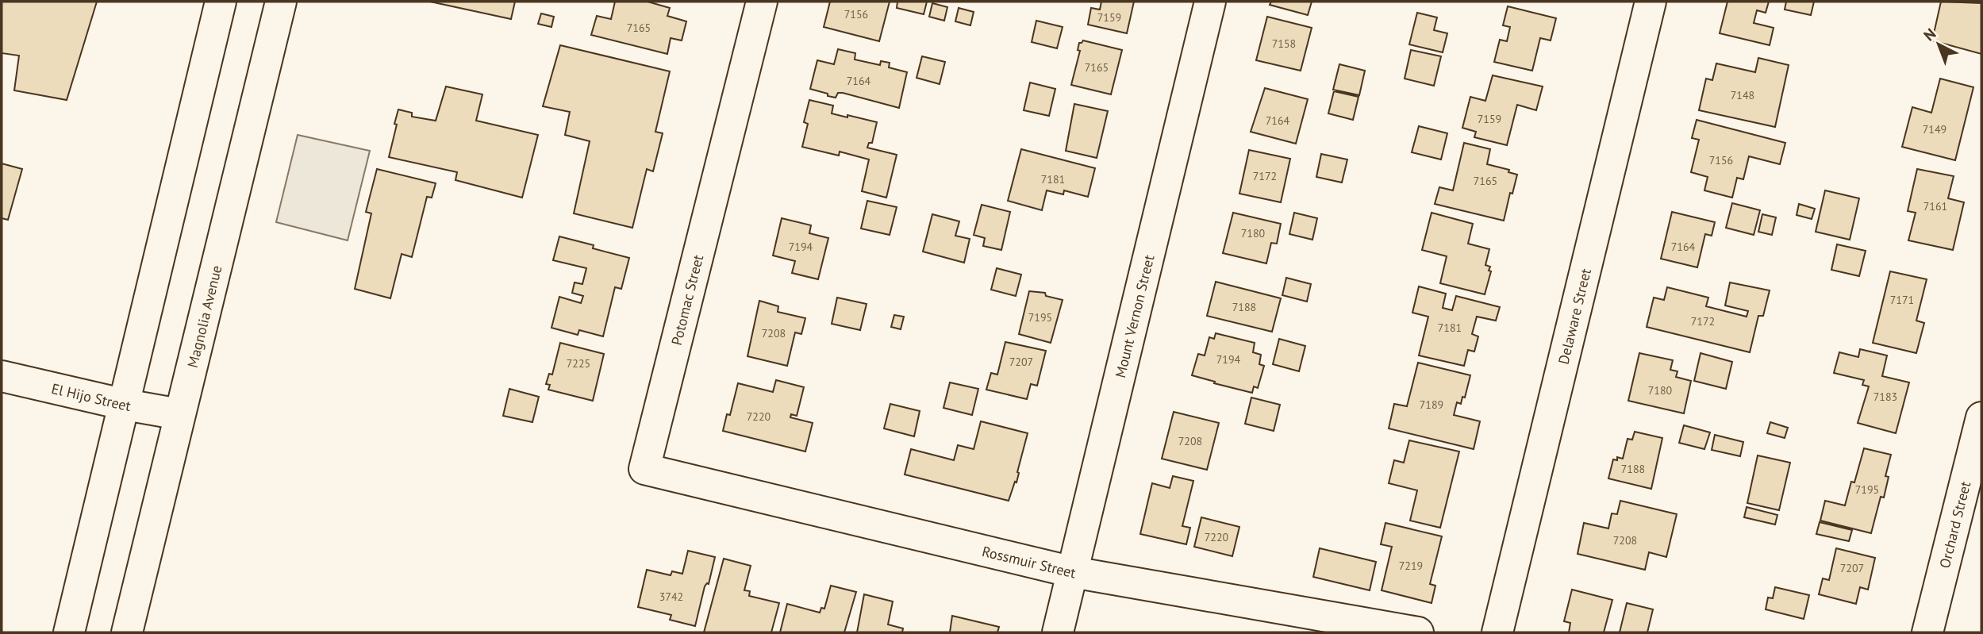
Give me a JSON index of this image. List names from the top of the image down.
{
  "streets": {
    "street": [
      "Potomac Street",
      "Magnolia Avenue",
      "Delaware Street",
      "Mount Vernon Street",
      "El Hijo Street",
      "Orchard Street",
      "Rossmuir Street"
    ]
  },
  "crossings": [
    ["Potomac Street", "Rossmuir Street"],
    ["Magnolia Avenue", "El Hijo Street"],
    ["Mount Vernon Street", "Rossmuir Street"]
  ],
  "house_numbers": [
    "7156",
    "7159",
    "7165",
    "7158",
    "7165",
    "7164",
    "7148",
    "7159",
    "7164",
    "7149",
    "7156",
    "7172",
    "7181",
    "7165",
    "7161",
    "7180",
    "7194",
    "7164",
    "7171",
    "7188",
    "7195",
    "7172",
    "7181",
    "7208",
    "7194",
    "7207",
    "7225",
    "7180",
    "7183",
    "7189",
    "7220",
    "7208",
    "7188",
    "7195",
    "7220",
    "7208",
    "7219",
    "7207",
    "3742"
  ],
  "north": "top left"
}
